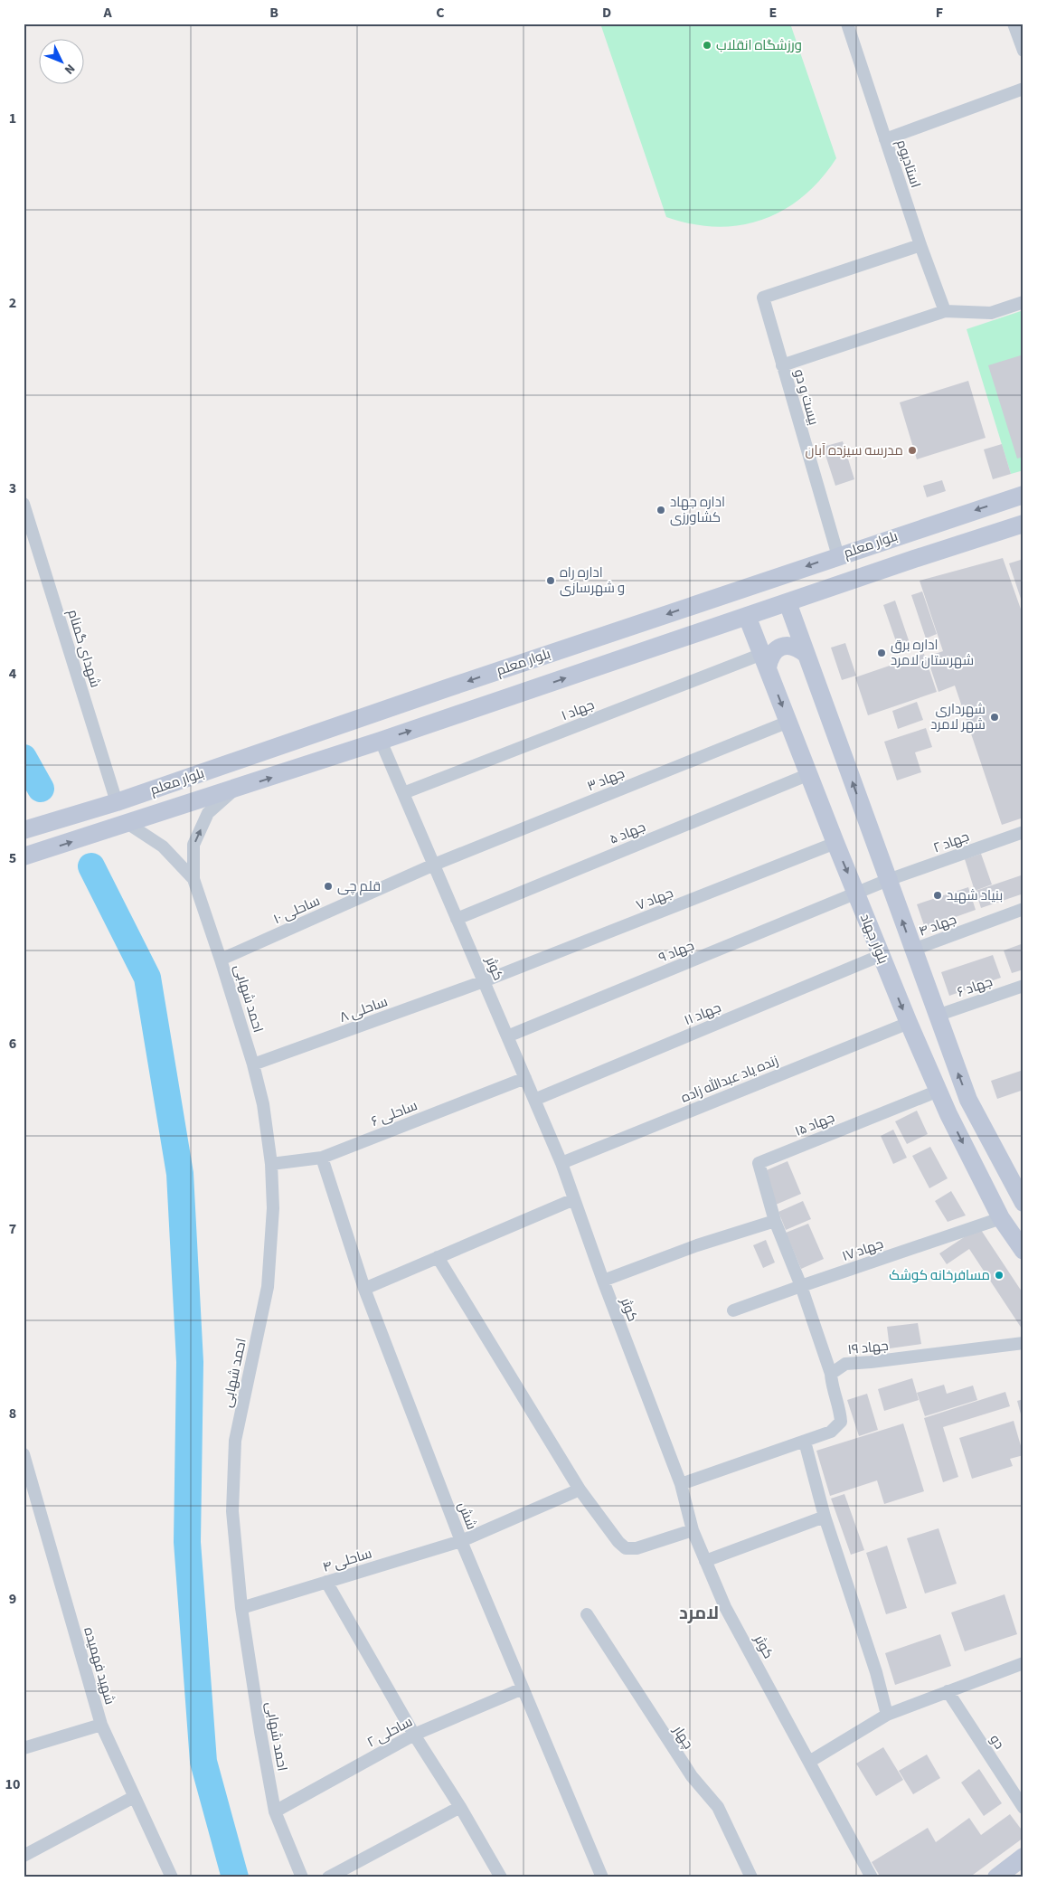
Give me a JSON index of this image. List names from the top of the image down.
{
  "streets": {
    "street": [
      "استادیوم",
      "بیست و دو",
      "بلوار معلم",
      "شهدای گمنام",
      "جهاد ۱",
      "جهاد ۳",
      "جهاد ۵",
      "جهاد ۲",
      "جهاد ۷",
      "ساحلی ۱۰",
      "جهاد ۴",
      "بلوار جهاد",
      "جهاد ۹",
      "کوثر",
      "جهاد ۶",
      "احمد شهابی",
      "ساحلی ۸",
      "جهاد ۱۱",
      "زنده یاد عبدالله زاده",
      "ساحلی ۶",
      "جهاد ۱۵",
      "جهاد ۱۷",
      "جهاد ۱۹",
      "شش",
      "ساحلی ۴",
      "شهید فهمیده",
      "ساحلی ۲",
      "چهار",
      "دو"
    ]
  },
  "crossings": [
    ["استادیوم", "بیست و دو"],
    ["بیست و دو", "بلوار معلم"],
    ["بلوار معلم", "شهدای گمنام"],
    ["بلوار معلم", "بلوار جهاد"],
    ["بلوار معلم", "کوثر"],
    ["بلوار معلم", "احمد شهابی"],
    ["جهاد ۱", "بلوار جهاد"],
    ["جهاد ۱", "کوثر"],
    ["جهاد ۳", "ساحلی ۱۰"],
    ["جهاد ۳", "بلوار جهاد"],
    ["جهاد ۳", "کوثر"],
    ["جهاد ۵", "بلوار جهاد"],
    ["جهاد ۵", "کوثر"],
    ["جهاد ۲", "بلوار جهاد"],
    ["جهاد ۲", "جهاد ۹"],
    ["جهاد ۷", "بلوار جهاد"],
    ["جهاد ۷", "کوثر"],
    ["جهاد ۷", "ساحلی ۸"],
    ["ساحلی ۱۰", "کوثر"],
    ["ساحلی ۱۰", "احمد شهابی"],
    ["بلوار جهاد", "جهاد ۹"],
    ["بلوار جهاد", "جهاد ۱۱"],
    ["بلوار جهاد", "زنده یاد عبدالله زاده"],
    ["بلوار جهاد", "جهاد ۱۵"],
    ["بلوار جهاد", "جهاد ۱۷"],
    ["جهاد ۹", "کوثر"],
    ["کوثر", "ساحلی ۸"],
    ["کوثر", "جهاد ۱۱"],
    ["کوثر", "زنده یاد عبدالله زاده"],
    ["کوثر", "ساحلی ۶"],
    ["احمد شهابی", "ساحلی ۸"],
    ["احمد شهابی", "ساحلی ۶"],
    ["احمد شهابی", "ساحلی ۴"],
    ["احمد شهابی", "ساحلی ۲"],
    ["ساحلی ۶", "شش"],
    ["شش", "ساحلی ۴"],
    ["شش", "ساحلی ۲"]
  ],
  "districts": ["لامرد"],
  "places": [
    "ورزشگاه انقلاب",
    "مدرسه سیزده آبان",
    "اداره جهاد کشاورزی",
    "اداره راه و شهرسازی",
    "اداره برق شهرستان لامرد",
    "شهرداری شهر لامرد",
    "قلم چی",
    "بنیاد شهید",
    "مسافرخانه کوشک"
  ],
  "north": "bottom right",
  "grid": {
    "columns": [
      "A",
      "B",
      "C",
      "D",
      "E",
      "F"
    ],
    "rows": [
      "1",
      "2",
      "3",
      "4",
      "5",
      "6",
      "7",
      "8",
      "9",
      "10"
    ]
  }
}
